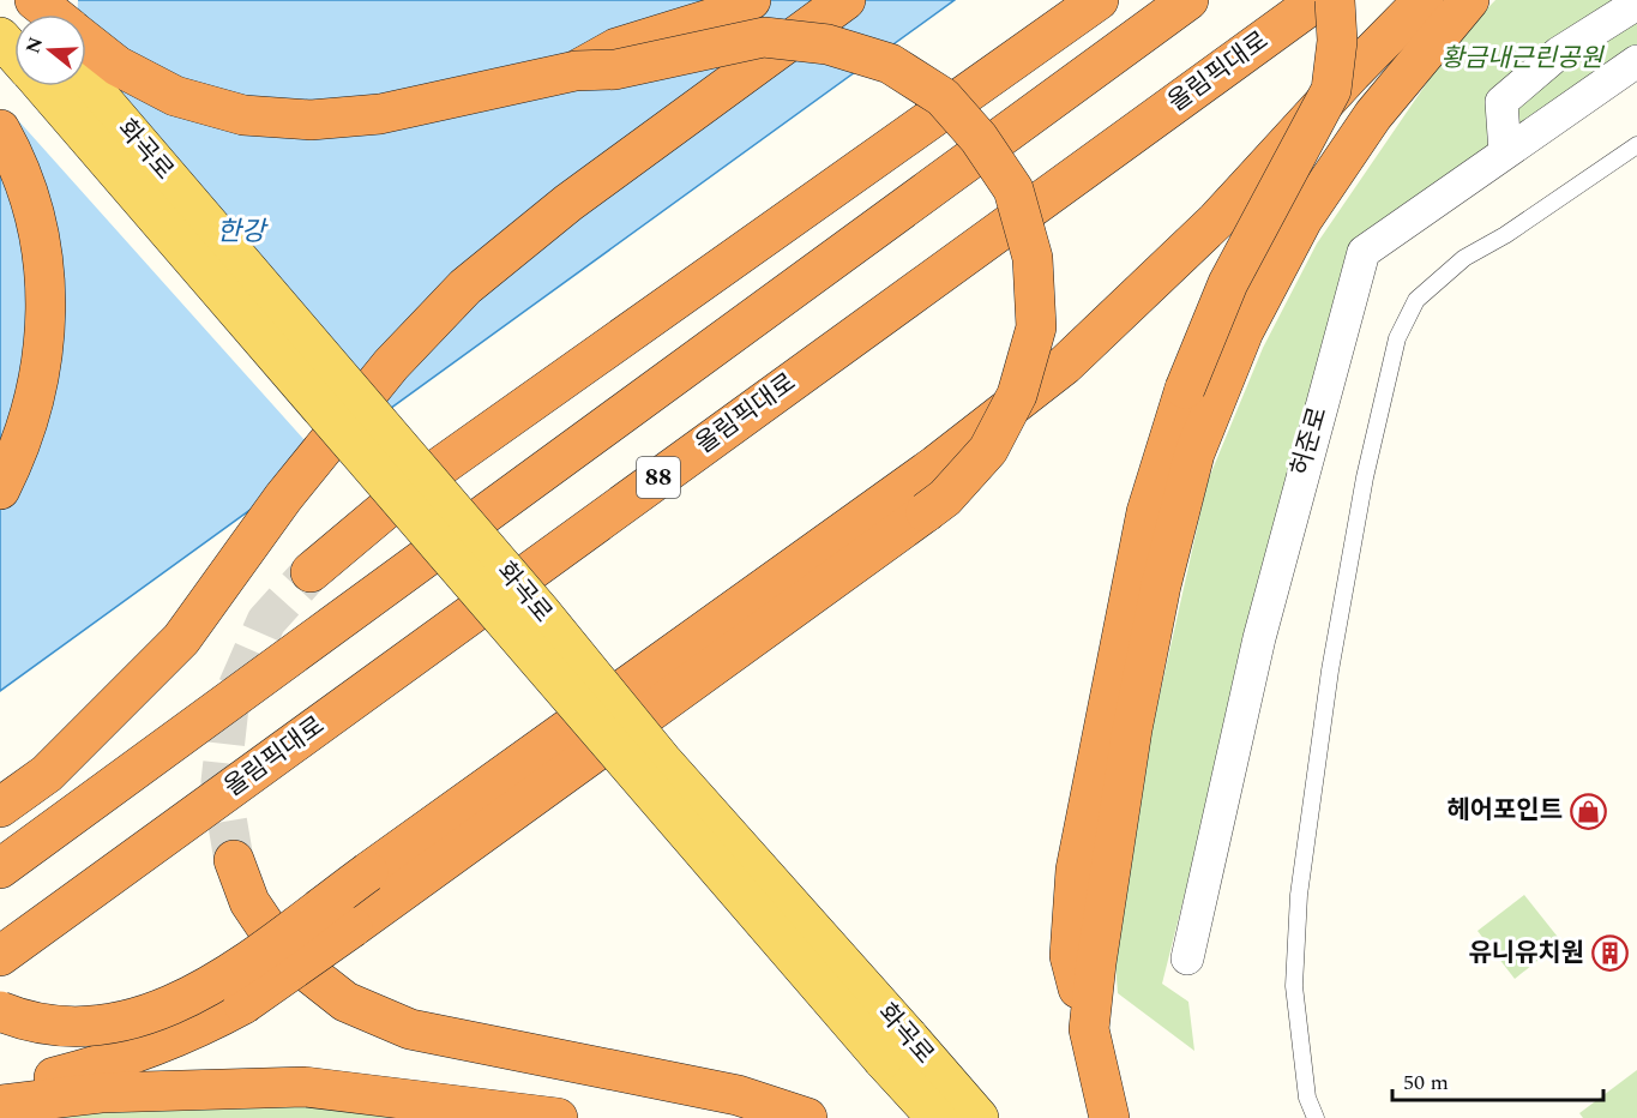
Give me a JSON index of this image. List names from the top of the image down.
{
  "streets": {
    "highway": ["올림픽대로", "88"],
    "main road": ["화곡로"],
    "street": ["허준로"]
  },
  "water": ["한강"],
  "parks": ["황금내근린공원"],
  "places": {
    "shop": ["헤어포인트"],
    "building": ["유니유치원"]
  },
  "scale_bar": "50 m",
  "north": "left"
}
